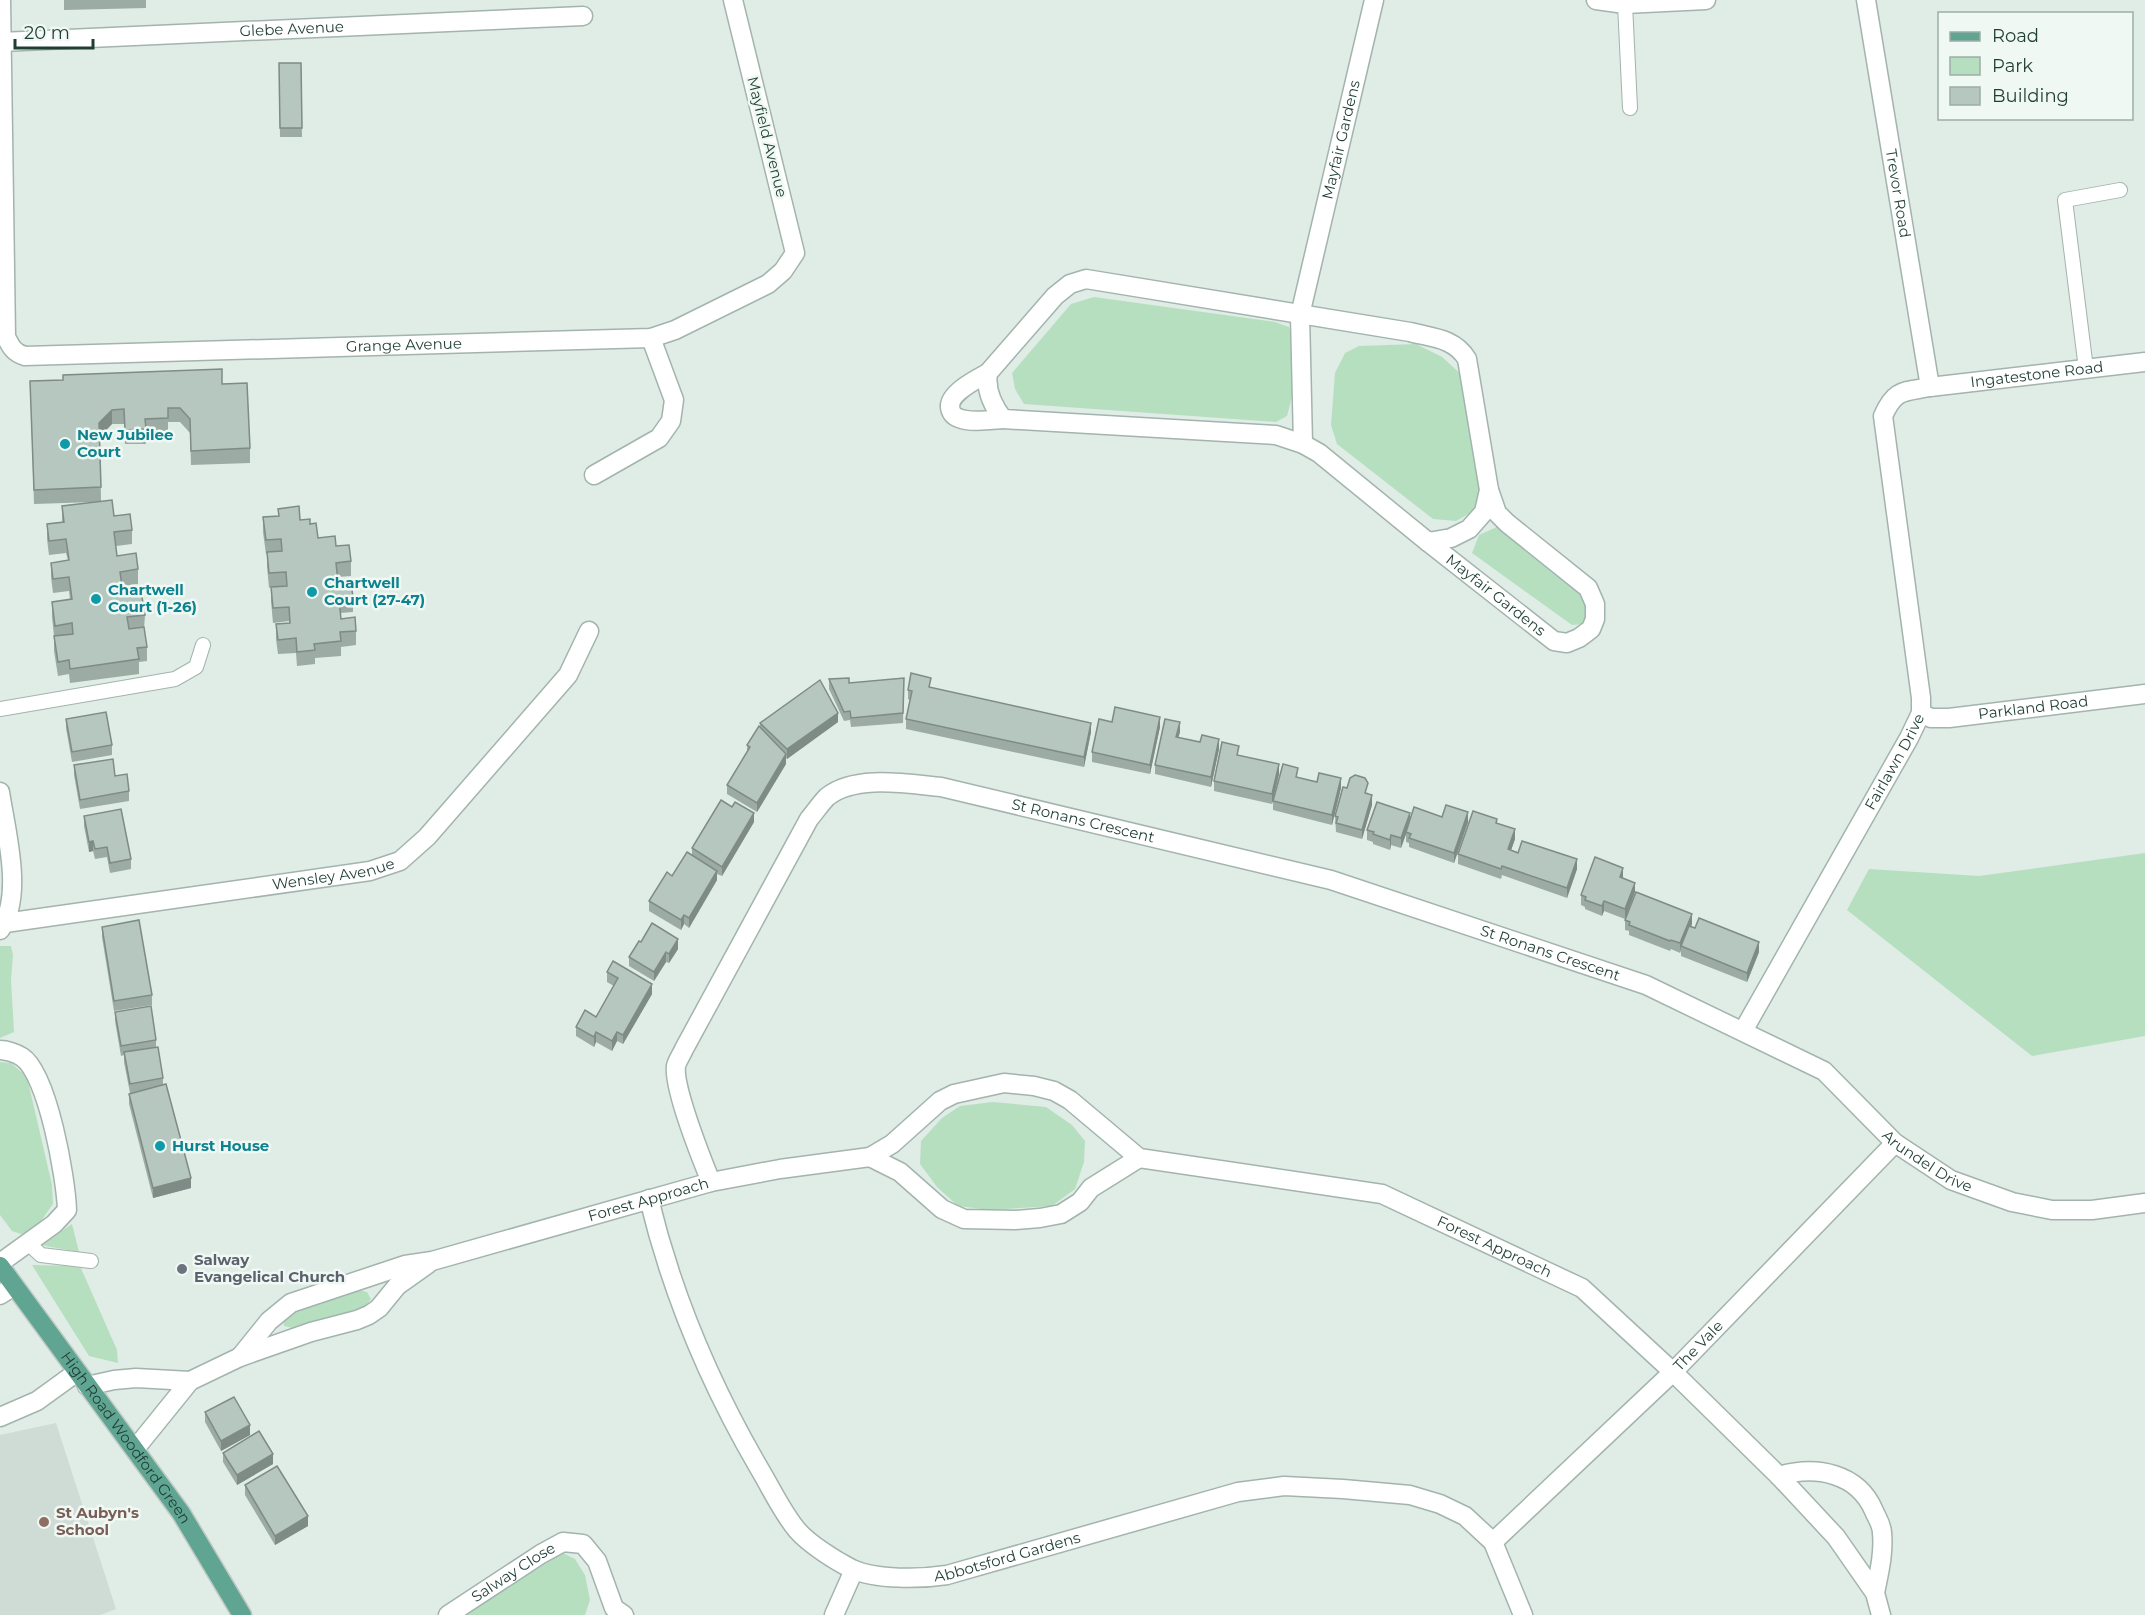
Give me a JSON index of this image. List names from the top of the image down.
{
  "streets": {
    "main road": ["High Road Woodford Green"],
    "street": [
      "Glebe Avenue",
      "Mayfield Avenue",
      "Mayfair Gardens",
      "Trevor Road",
      "Grange Avenue",
      "Ingatestone Road",
      "Parkland Road",
      "Fairlawn Drive",
      "St Ronans Crescent",
      "Wensley Avenue",
      "Arundel Drive",
      "Forest Approach",
      "The Vale",
      "Abbotsford Gardens",
      "Salway Close"
    ]
  },
  "crossings": [
    ["Glebe Avenue", "Grange Avenue"],
    ["Mayfield Avenue", "Grange Avenue"],
    ["Trevor Road", "Ingatestone Road"],
    ["Trevor Road", "Fairlawn Drive"],
    ["Ingatestone Road", "Fairlawn Drive"],
    ["Parkland Road", "Fairlawn Drive"],
    ["Fairlawn Drive", "St Ronans Crescent"],
    ["Fairlawn Drive", "Arundel Drive"],
    ["St Ronans Crescent", "Arundel Drive"],
    ["St Ronans Crescent", "Forest Approach"],
    ["Arundel Drive", "The Vale"],
    ["Forest Approach", "The Vale"],
    ["Forest Approach", "High Road Woodford Green"],
    ["Forest Approach", "Abbotsford Gardens"],
    ["The Vale", "Abbotsford Gardens"]
  ],
  "places": [
    "New Jubilee Court",
    "Chartwell Court (27-47)",
    "Chartwell Court (1-26)",
    "Hurst House",
    "Salway Evangelical Church",
    "St Aubyn's School"
  ],
  "legend": ["Road", "Park", "Building"],
  "scale_bar": "20 m"
}
